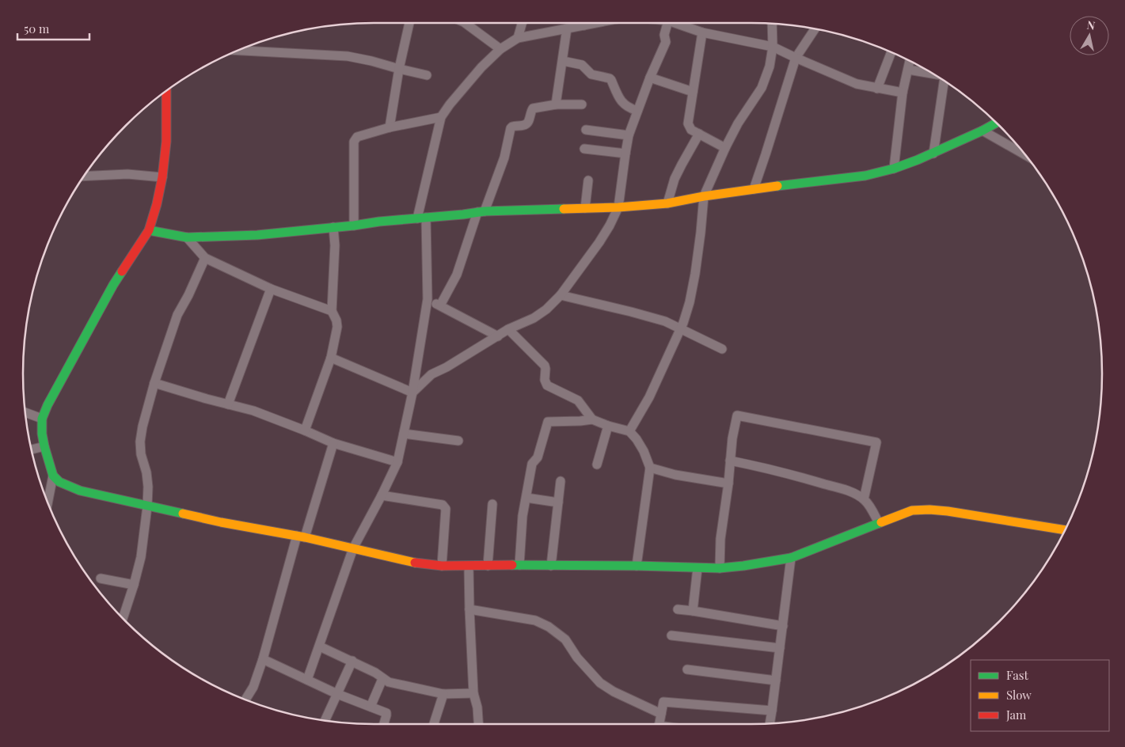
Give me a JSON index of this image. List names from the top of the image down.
{
  "legend": ["Fast", "Slow", "Jam"],
  "scale_bar": "50 m",
  "north": "top"
}
